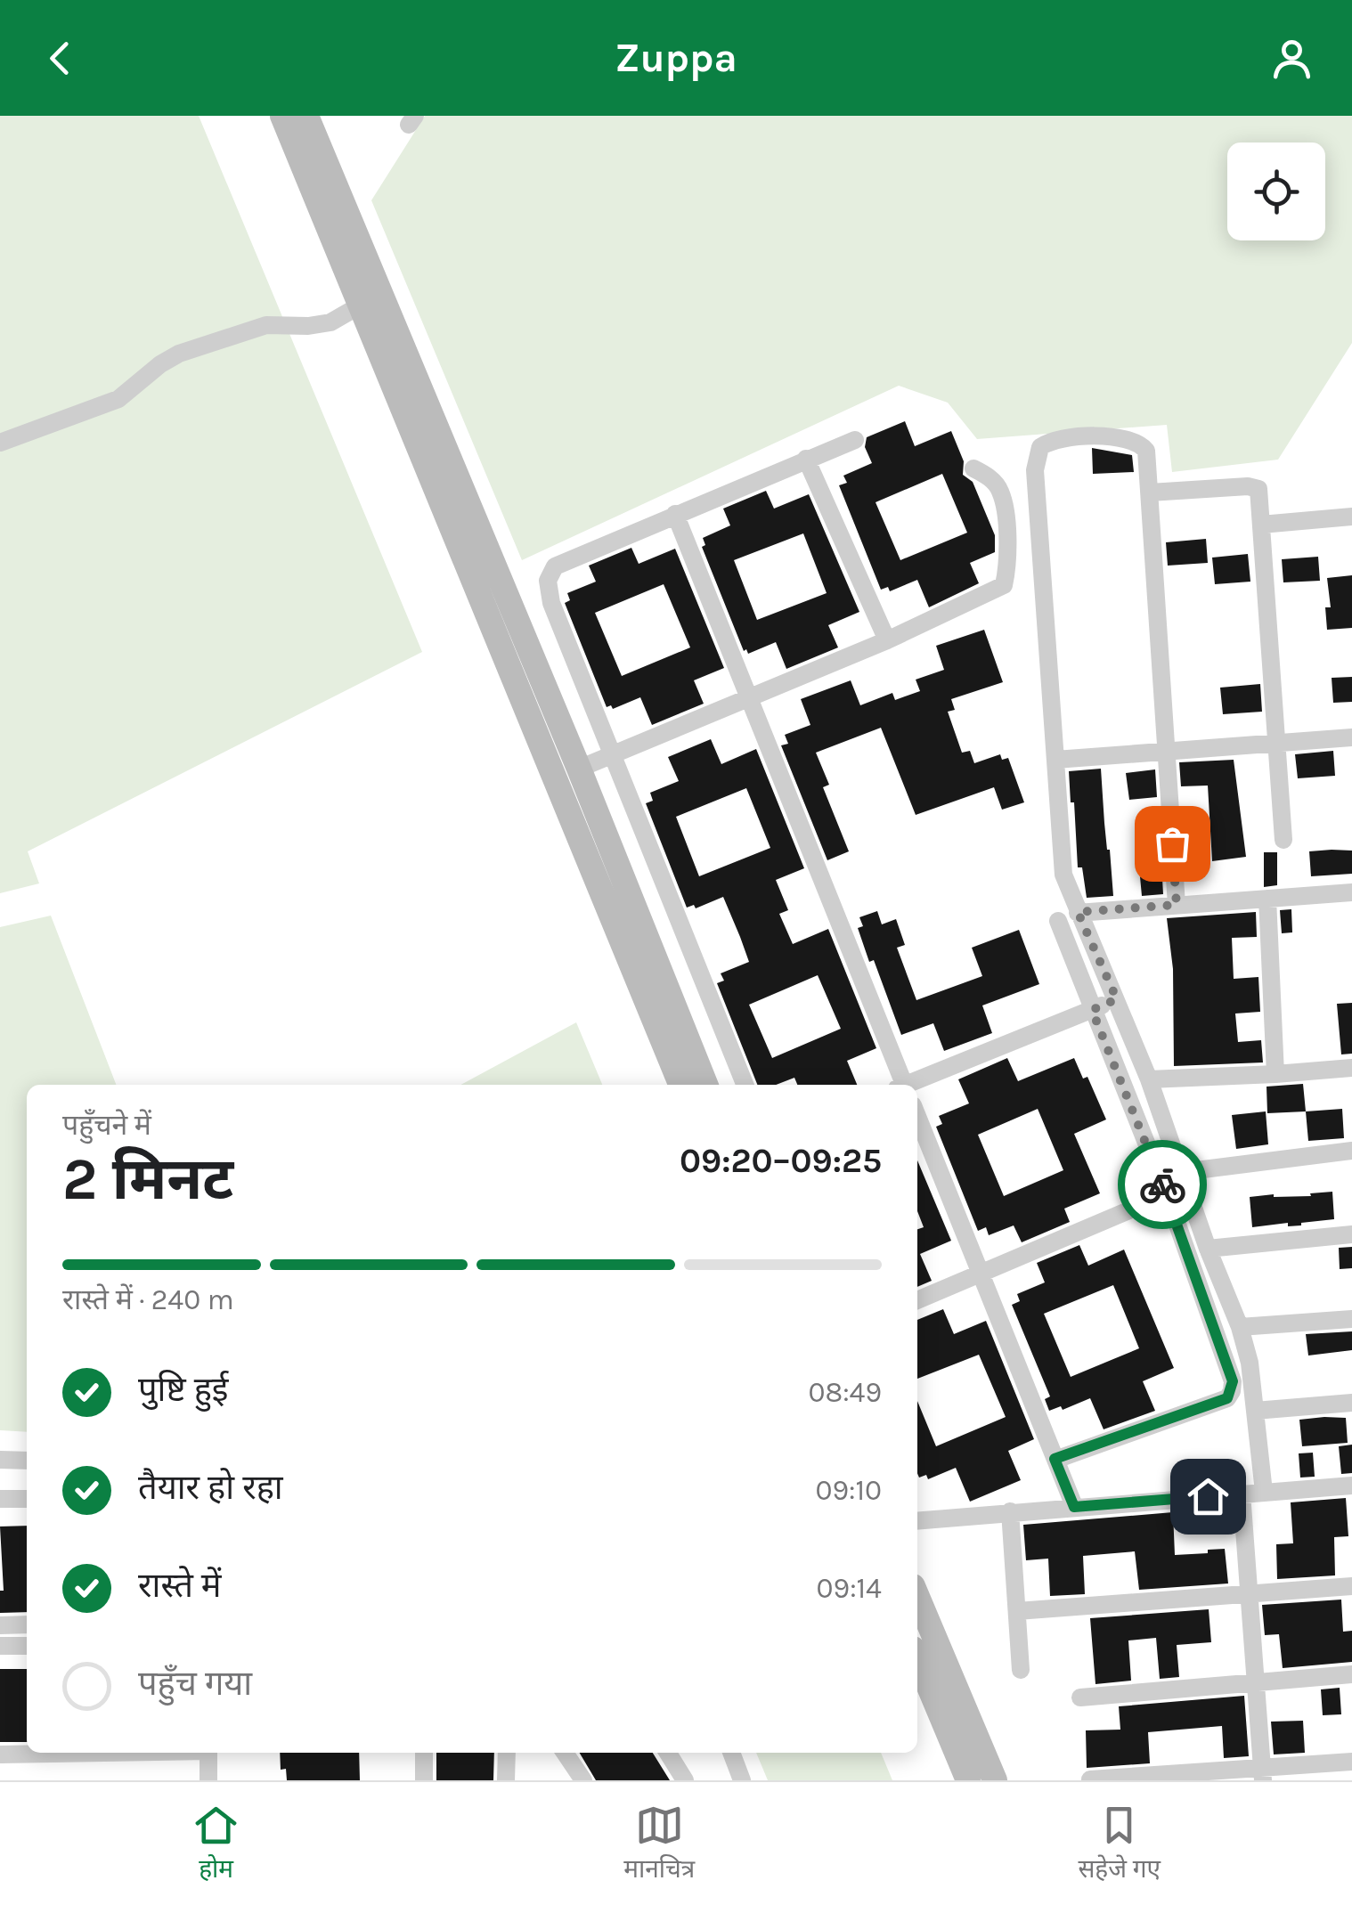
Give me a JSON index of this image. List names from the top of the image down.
{
  "page": {
    "header": "Zuppa",
    "heading": ["2 मिनट", "पहुँचने में", "09:20–09:25"],
    "bar": "रास्ते में · 240 m",
    "list": [
      ["पुष्टि हुई", "08:49"],
      ["तैयार हो रहा", "09:10"],
      ["रास्ते में", "09:14"],
      "पहुँच गया"
    ],
    "tabs": ["होम", "मानचित्र", "सहेजे गए"]
  }
}
